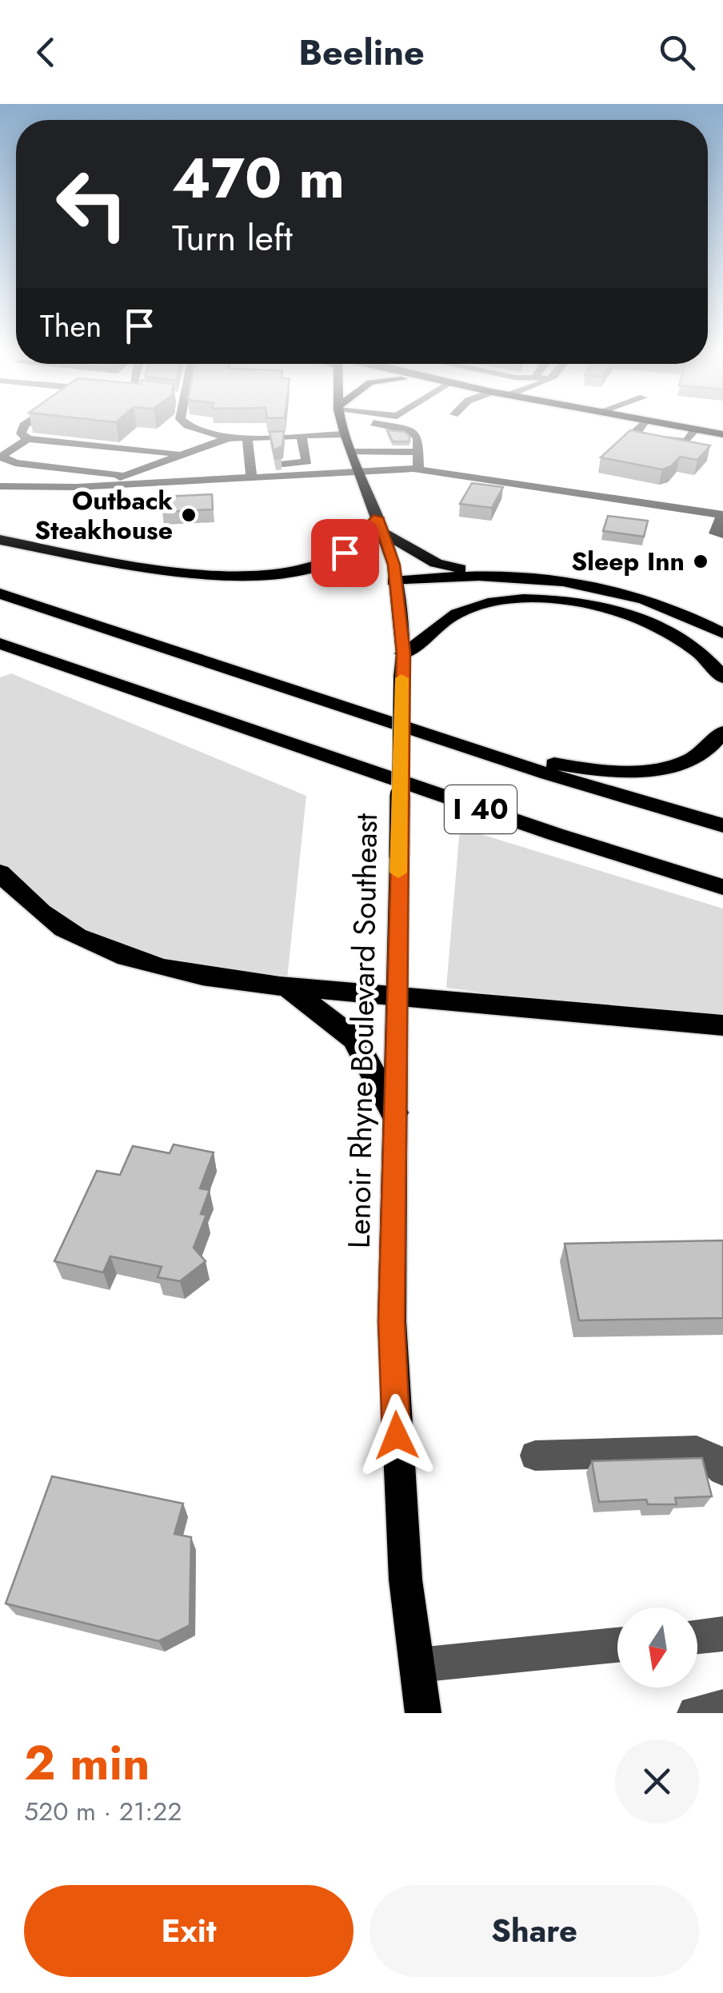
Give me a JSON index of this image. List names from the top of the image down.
{
  "streets": {
    "highway": ["I 40"],
    "main road": ["Lenoir Rhyne Boulevard Southeast"]
  },
  "places": ["Outback Steakhouse", "Sleep Inn"],
  "north": "bottom",
  "page": {
    "header": "Beeline",
    "turn": ["470 m", "Turn left"],
    "then": "Then",
    "heading": ["2 min", "520 m · 21:22"],
    "buttons": ["Exit", "Share"]
  }
}
